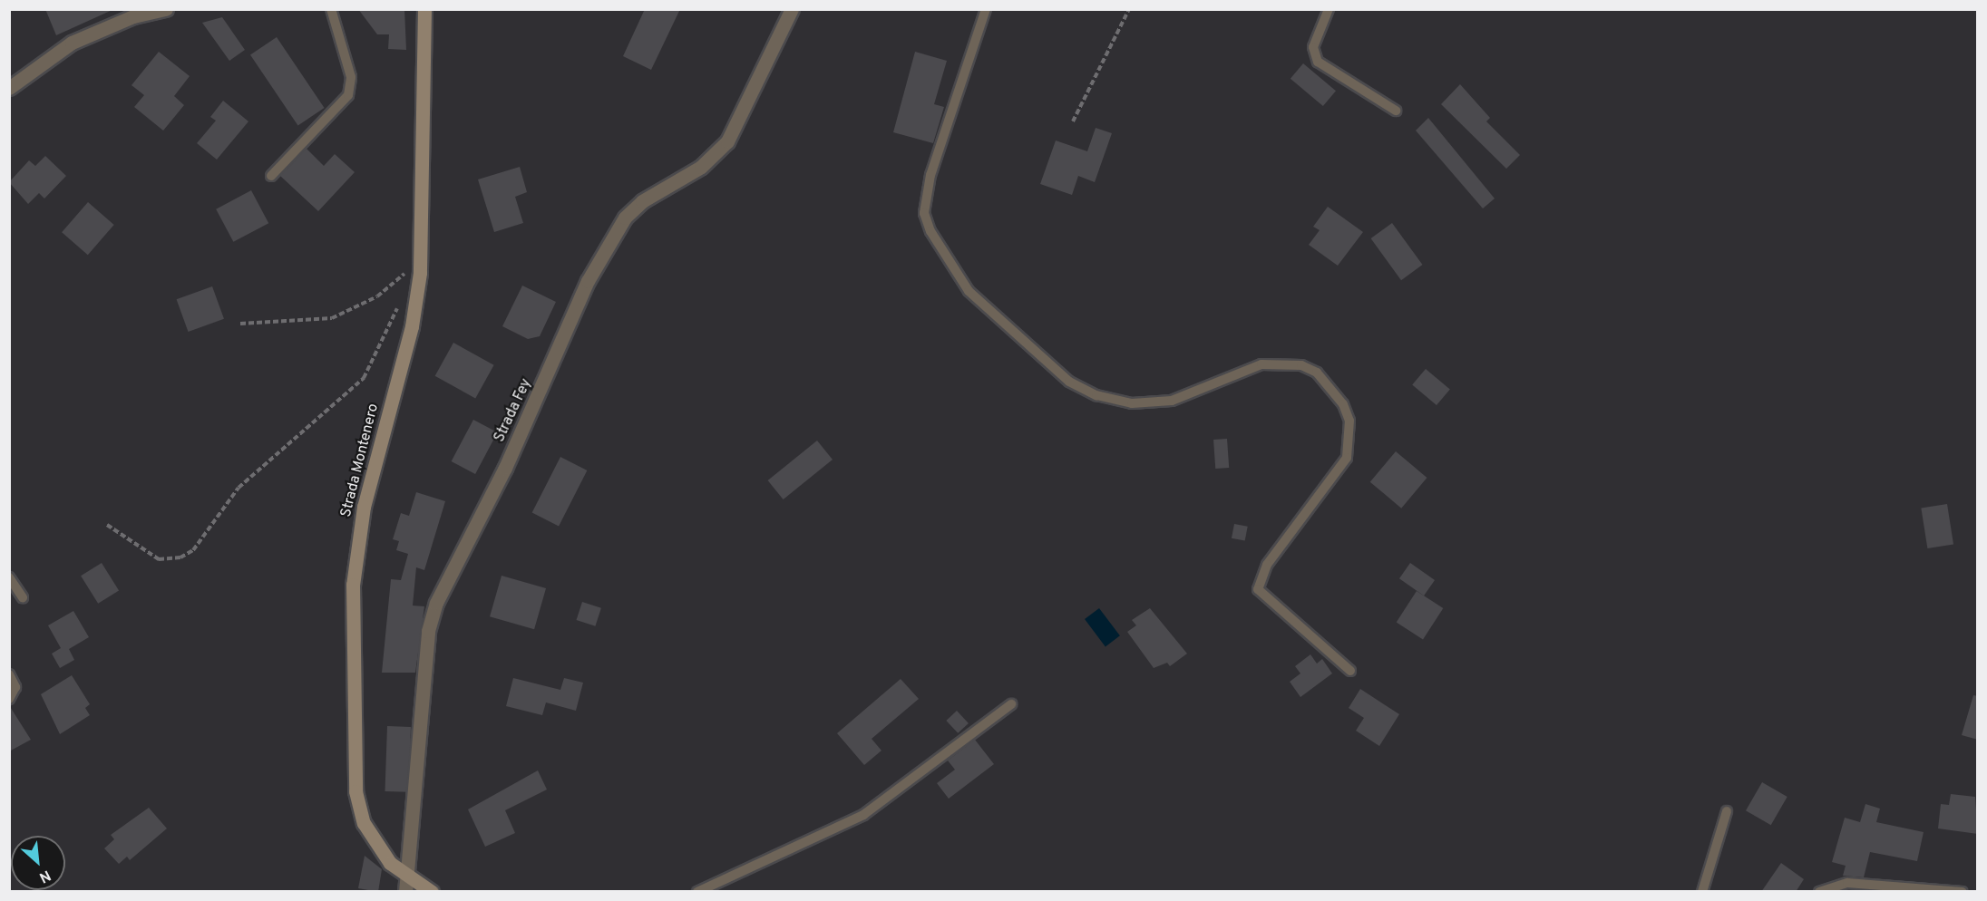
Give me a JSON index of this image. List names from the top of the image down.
{
  "streets": {
    "main road": ["Strada Montenero"],
    "street": ["Strada Fey"]
  },
  "crossings": [
    ["Strada Fey", "Strada Montenero"]
  ],
  "north": "bottom right"
}
